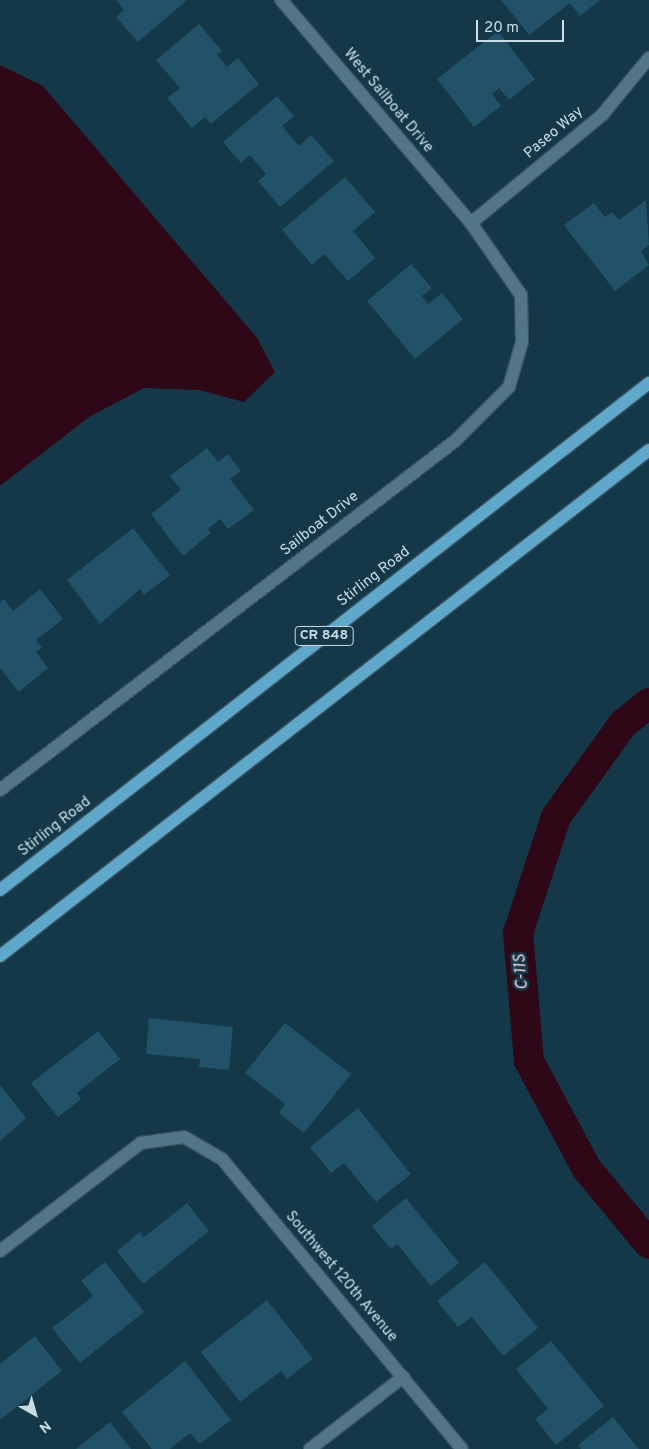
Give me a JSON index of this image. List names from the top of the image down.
{
  "streets": {
    "main road": ["Stirling Road", "CR 848"],
    "street": [
      "West Sailboat Drive",
      "Paseo Way",
      "Sailboat Drive",
      "Southwest 120th Avenue"
    ]
  },
  "crossings": [
    ["West Sailboat Drive", "Paseo Way"],
    ["West Sailboat Drive", "Sailboat Drive"],
    ["Paseo Way", "Sailboat Drive"]
  ],
  "water": ["C-11S"],
  "scale_bar": "20 m",
  "north": "bottom right"
}
